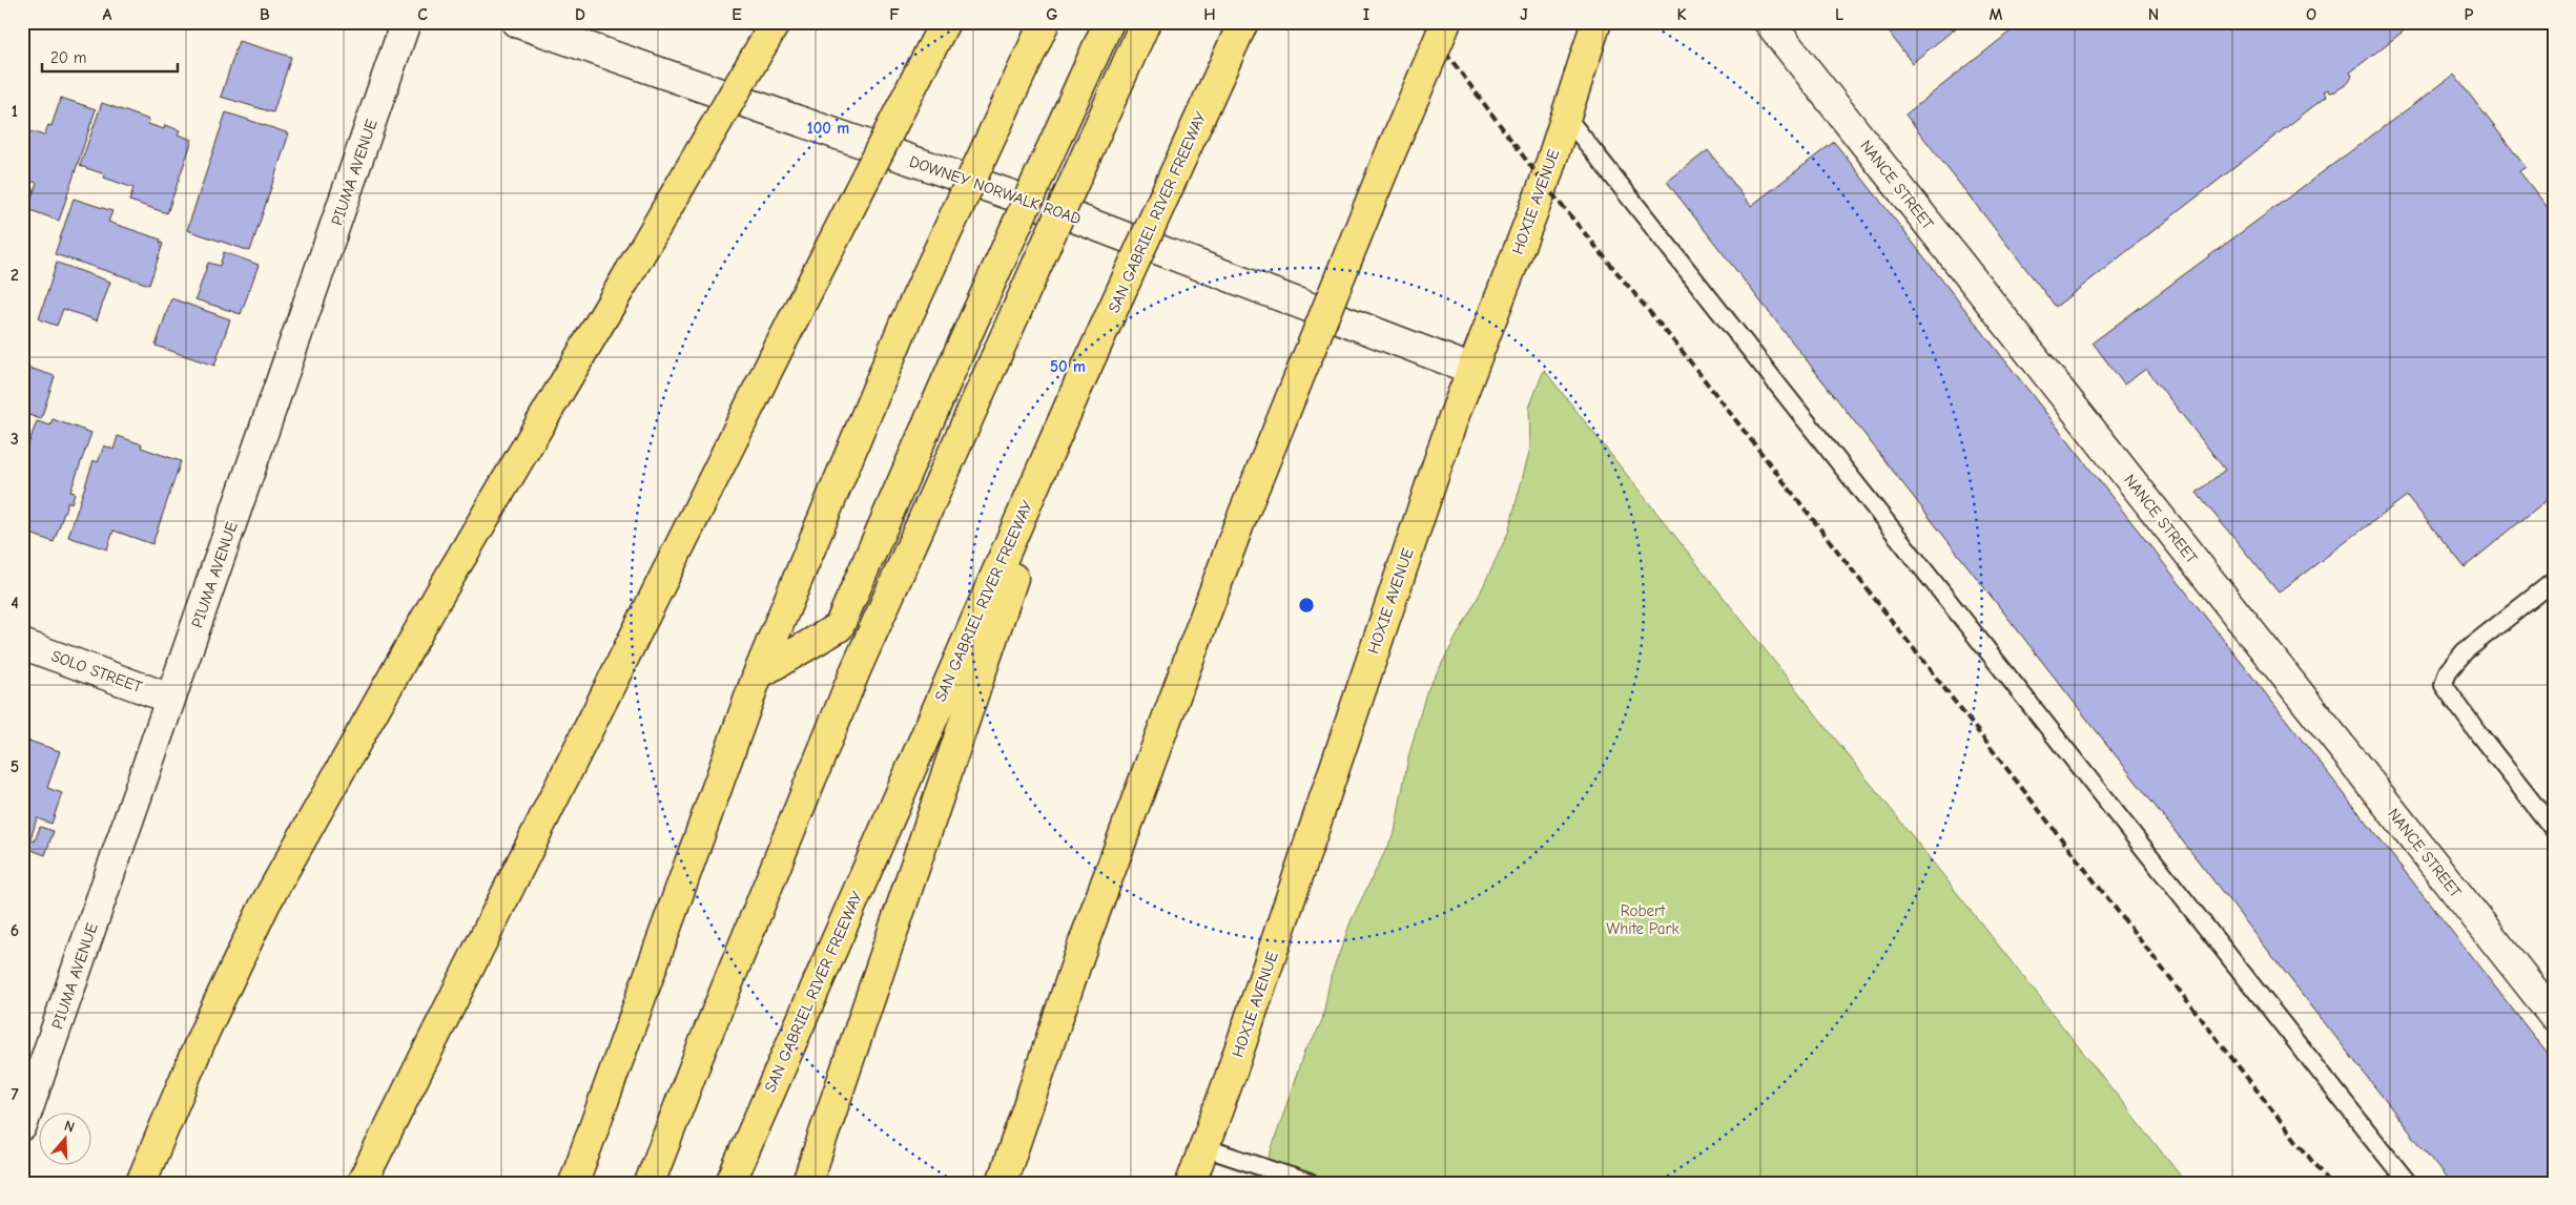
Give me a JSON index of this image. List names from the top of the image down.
{
  "streets": {
    "main road": ["HOXIE AVENUE", "SAN GABRIEL RIVER FREEWAY"],
    "street": [
      "PIUMA AVENUE",
      "NANCE STREET",
      "DOWNEY NORWALK ROAD",
      "SOLO STREET"
    ]
  },
  "crossings": [
    ["PIUMA AVENUE", "SOLO STREET"],
    ["DOWNEY NORWALK ROAD", "HOXIE AVENUE"]
  ],
  "parks": ["Robert White Park"],
  "scale_bar": "20 m",
  "north": "top",
  "grid": {
    "columns": [
      "A",
      "B",
      "C",
      "D",
      "E",
      "F",
      "G",
      "H",
      "I",
      "J",
      "K",
      "L",
      "M",
      "N",
      "O",
      "P"
    ],
    "rows": [
      "1",
      "2",
      "3",
      "4",
      "5",
      "6",
      "7"
    ]
  },
  "rings": ["100 m", "50 m"]
}
